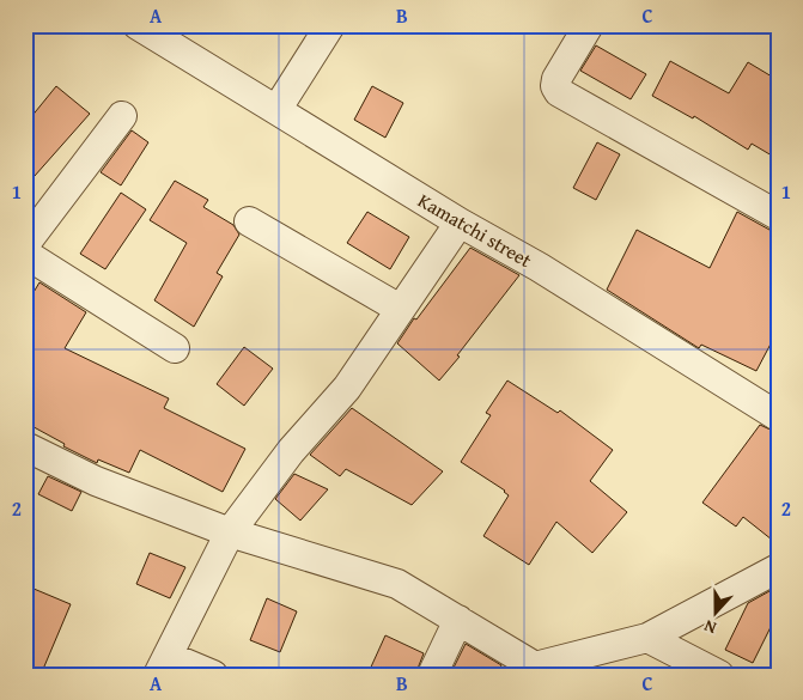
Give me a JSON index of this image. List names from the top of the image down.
{
  "streets": {
    "street": ["Kamatchi street"]
  },
  "north": "bottom",
  "grid": {
    "columns": ["A", "B", "C"],
    "rows": ["1", "2"]
  }
}
